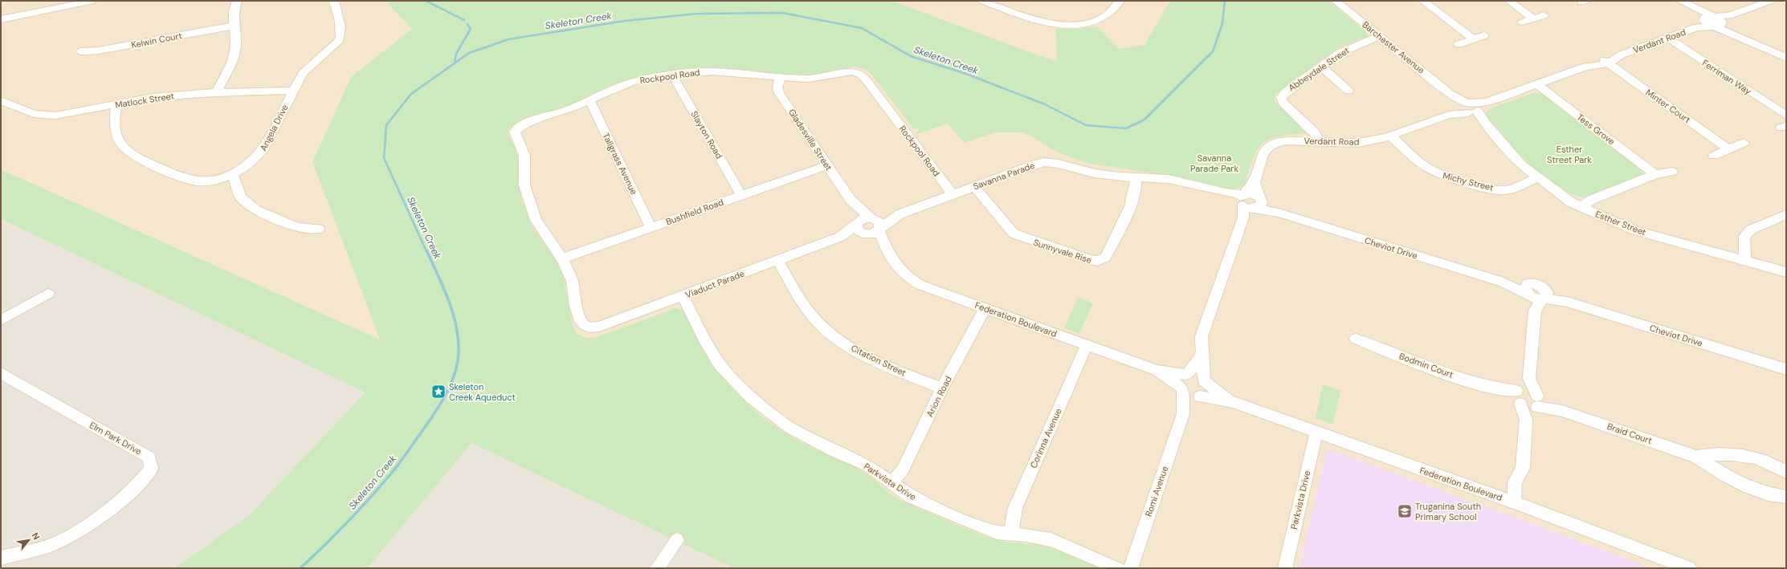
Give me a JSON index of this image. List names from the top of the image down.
{
  "streets": {
    "street": [
      "Kelwin Court",
      "Verdant Road",
      "Barchester Avenue",
      "Abbeydale Street",
      "Rockpool Road",
      "Ferriman Way",
      "Matlock Street",
      "Minter Court",
      "Angela Drive",
      "Tess Grove",
      "Slayton Road",
      "Gladesville Street",
      "Tallgrass Avenue",
      "Savanna Parade",
      "Michy Street",
      "Bushfield Road",
      "Esther Street",
      "Cheviot Drive",
      "Sunnyvale Rise",
      "Viaduct Parade",
      "Federation Boulevard",
      "Citation Street",
      "Bodmin Court",
      "Arion Road",
      "Braid Court",
      "Elm Park Drive",
      "Corinna Avenue",
      "Parkvista Drive",
      "Romi Avenue"
    ]
  },
  "crossings": [
    ["Verdant Road", "Barchester Avenue"],
    ["Verdant Road", "Abbeydale Street"],
    ["Verdant Road", "Ferriman Way"],
    ["Verdant Road", "Minter Court"],
    ["Verdant Road", "Tess Grove"],
    ["Verdant Road", "Savanna Parade"],
    ["Verdant Road", "Michy Street"],
    ["Verdant Road", "Esther Street"],
    ["Verdant Road", "Cheviot Drive"],
    ["Barchester Avenue", "Abbeydale Street"],
    ["Barchester Avenue", "Esther Street"],
    ["Rockpool Road", "Slayton Road"],
    ["Rockpool Road", "Gladesville Street"],
    ["Rockpool Road", "Tallgrass Avenue"],
    ["Rockpool Road", "Savanna Parade"],
    ["Rockpool Road", "Bushfield Road"],
    ["Rockpool Road", "Viaduct Parade"],
    ["Matlock Street", "Angela Drive"],
    ["Slayton Road", "Bushfield Road"],
    ["Gladesville Street", "Savanna Parade"],
    ["Gladesville Street", "Bushfield Road"],
    ["Gladesville Street", "Viaduct Parade"],
    ["Gladesville Street", "Federation Boulevard"],
    ["Tallgrass Avenue", "Bushfield Road"],
    ["Savanna Parade", "Cheviot Drive"],
    ["Savanna Parade", "Sunnyvale Rise"],
    ["Savanna Parade", "Viaduct Parade"],
    ["Savanna Parade", "Federation Boulevard"],
    ["Michy Street", "Esther Street"],
    ["Viaduct Parade", "Federation Boulevard"],
    ["Viaduct Parade", "Citation Street"],
    ["Viaduct Parade", "Parkvista Drive"],
    ["Federation Boulevard", "Arion Road"],
    ["Federation Boulevard", "Corinna Avenue"],
    ["Federation Boulevard", "Parkvista Drive"],
    ["Federation Boulevard", "Romi Avenue"],
    ["Citation Street", "Arion Road"],
    ["Bodmin Court", "Braid Court"],
    ["Arion Road", "Parkvista Drive"],
    ["Corinna Avenue", "Parkvista Drive"]
  ],
  "water": ["Skeleton Creek"],
  "parks": ["Esther Street Park", "Savanna Parade Park"],
  "places": {
    "place": ["Skeleton Creek Aqueduct"],
    "school or university": ["Truganina South Primary School"]
  },
  "north": "top right"
}
